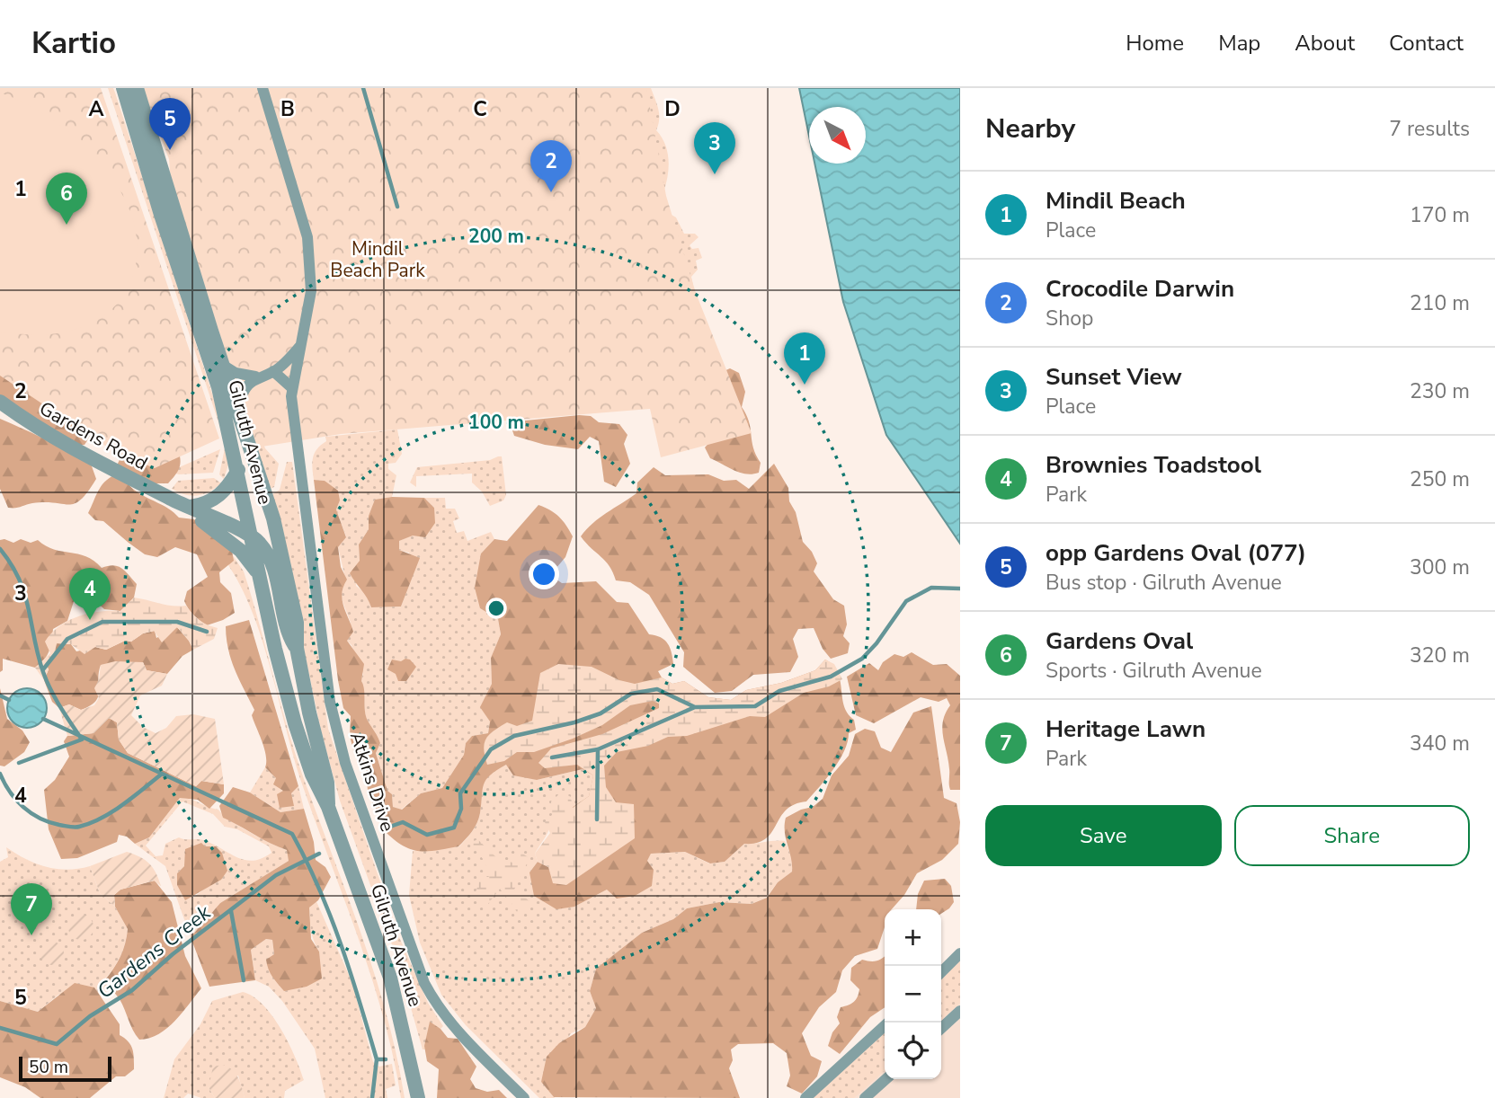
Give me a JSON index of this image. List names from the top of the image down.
{
  "streets": {
    "street": ["Gardens Road", "Gilruth Avenue", "Atkins Drive"]
  },
  "crossings": [
    ["Gardens Road", "Gilruth Avenue"]
  ],
  "water": ["Gardens Creek"],
  "parks": ["Mindil Beach Park"],
  "scale_bar": "50 m",
  "north": "bottom right",
  "page": {
    "header": "Kartio",
    "nav": [
      "Home",
      "Map",
      "About",
      "Contact"
    ],
    "heading": ["Nearby", "7 results"],
    "pins": [
      "5",
      "3",
      "2",
      "6",
      "1",
      "4",
      "7"
    ],
    "list": [
      {
        "mark": "1",
        "name": "Mindil Beach",
        "note": "Place",
        "value": "170 m"
      },
      {
        "mark": "2",
        "name": "Crocodile Darwin",
        "note": "Shop",
        "value": "210 m"
      },
      {
        "mark": "3",
        "name": "Sunset View",
        "note": "Place",
        "value": "230 m"
      },
      {
        "mark": "4",
        "name": "Brownies Toadstool",
        "note": "Park",
        "value": "250 m"
      },
      {
        "mark": "5",
        "name": "opp Gardens Oval (077)",
        "note": "Bus stop · Gilruth Avenue",
        "value": "300 m"
      },
      {
        "mark": "6",
        "name": "Gardens Oval",
        "note": "Sports · Gilruth Avenue",
        "value": "320 m"
      },
      {
        "mark": "7",
        "name": "Heritage Lawn",
        "note": "Park",
        "value": "340 m"
      }
    ],
    "buttons": ["Save", "Share"],
    "map_buttons": ["+", "−"],
    "scale": "50 m"
  },
  "grid": {
    "columns": [
      "A",
      "B",
      "C",
      "D"
    ],
    "rows": [
      "1",
      "2",
      "3",
      "4",
      "5"
    ]
  },
  "rings": ["200 m", "100 m"]
}
